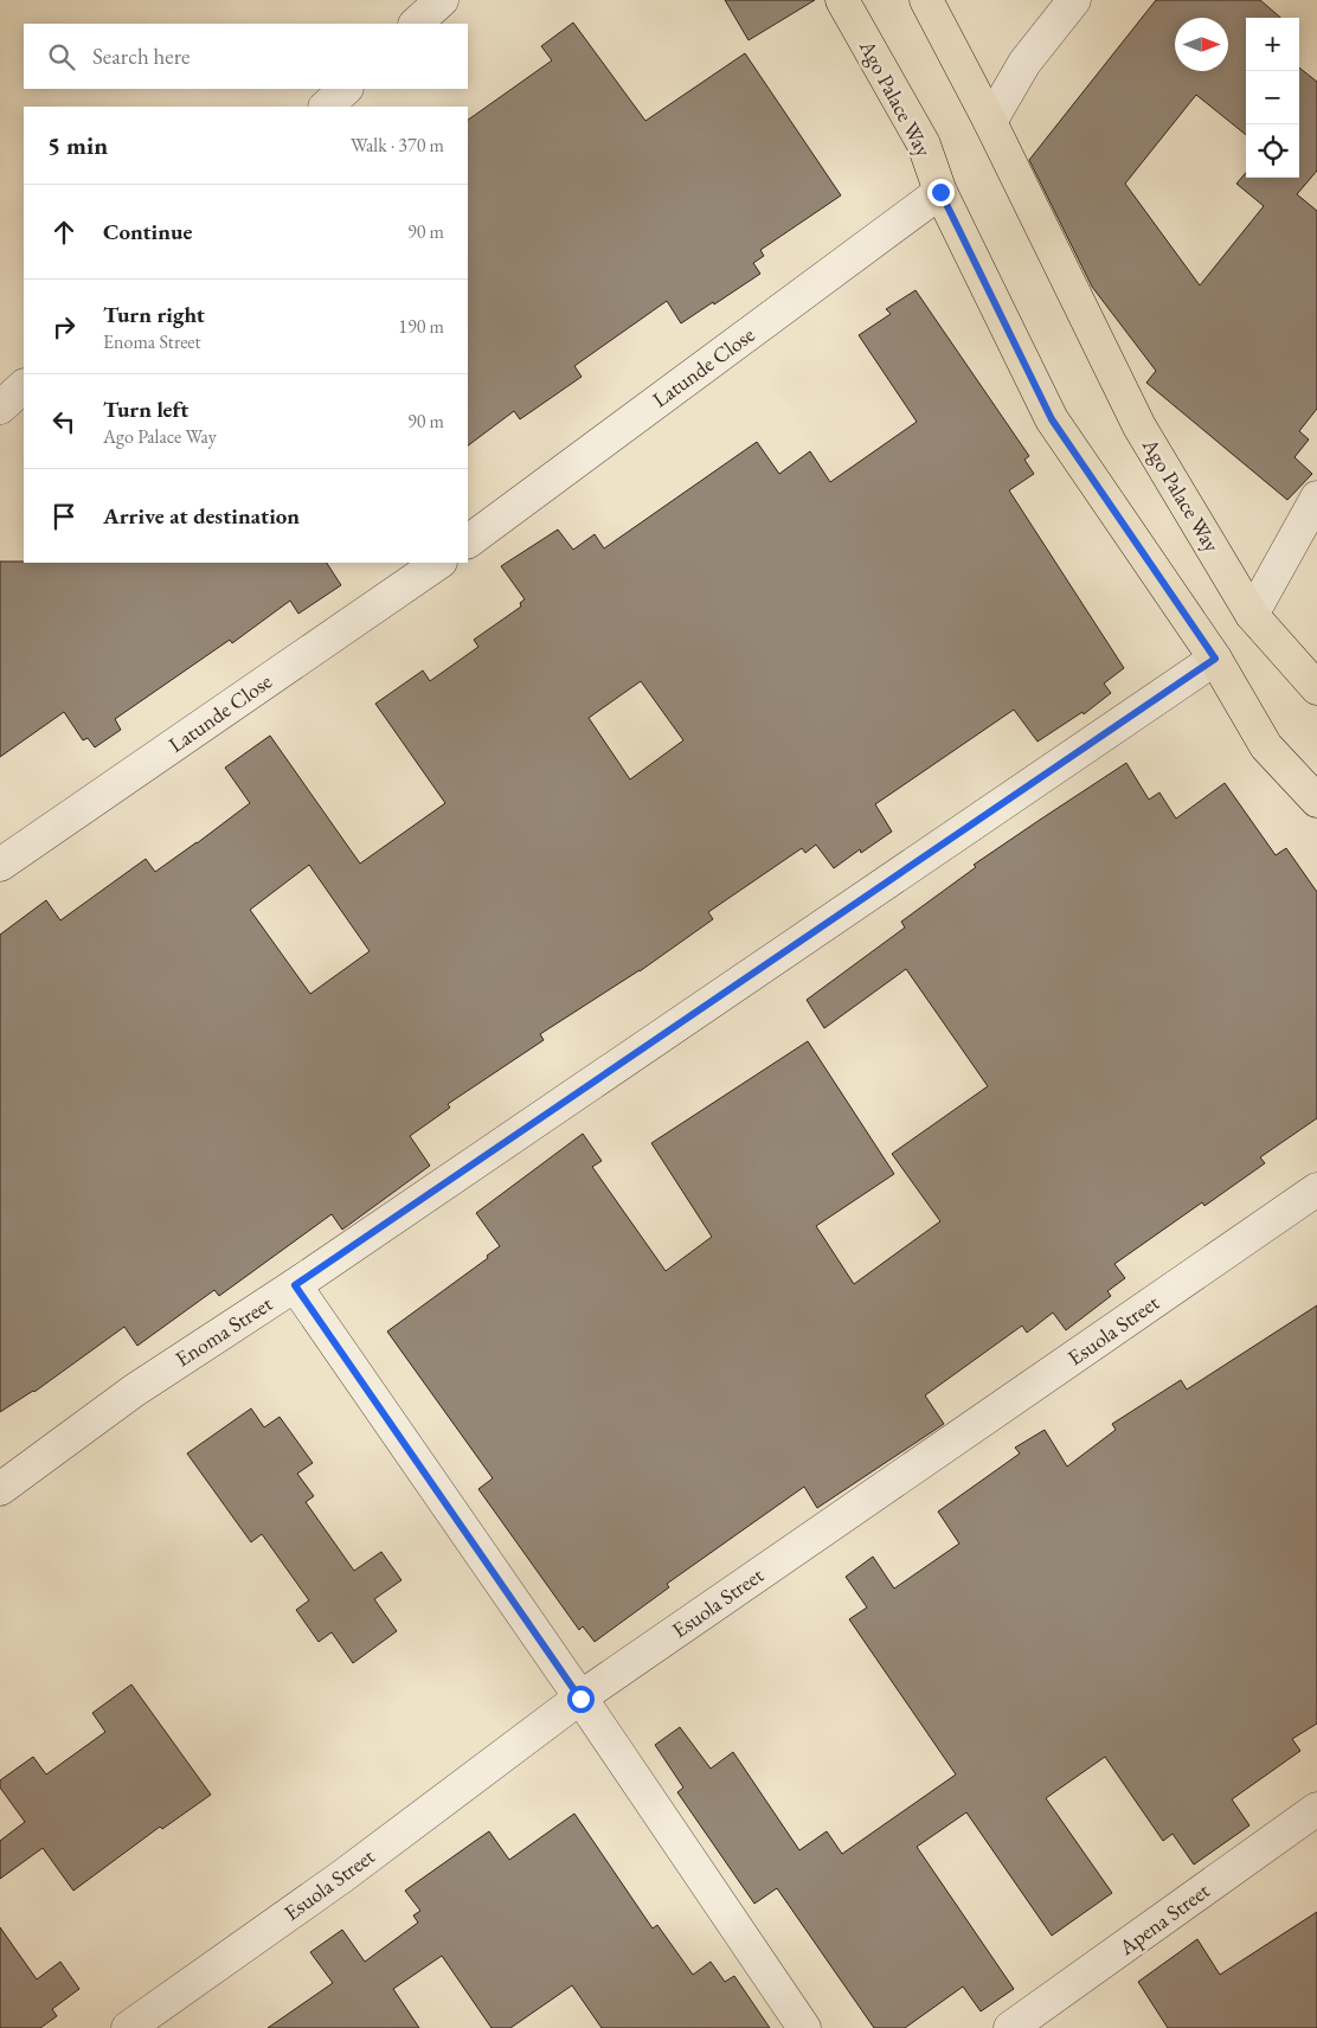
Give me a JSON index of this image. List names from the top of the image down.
{
  "streets": {
    "main road": ["Ago Palace Way"],
    "street": [
      "Latunde Close",
      "Esuola Street",
      "Enoma Street",
      "Apena Street"
    ]
  },
  "crossings": [
    ["Ago Palace Way", "Latunde Close"],
    ["Ago Palace Way", "Enoma Street"]
  ],
  "north": "right",
  "page": {
    "map_buttons": ["+", "−"],
    "search": "Search here",
    "heading": ["5 min", "Walk · 370 m"],
    "list": [
      ["Continue", "90 m"],
      ["Turn right", "Enoma Street", "190 m"],
      ["Turn left", "Ago Palace Way", "90 m"],
      "Arrive at destination"
    ]
  }
}
